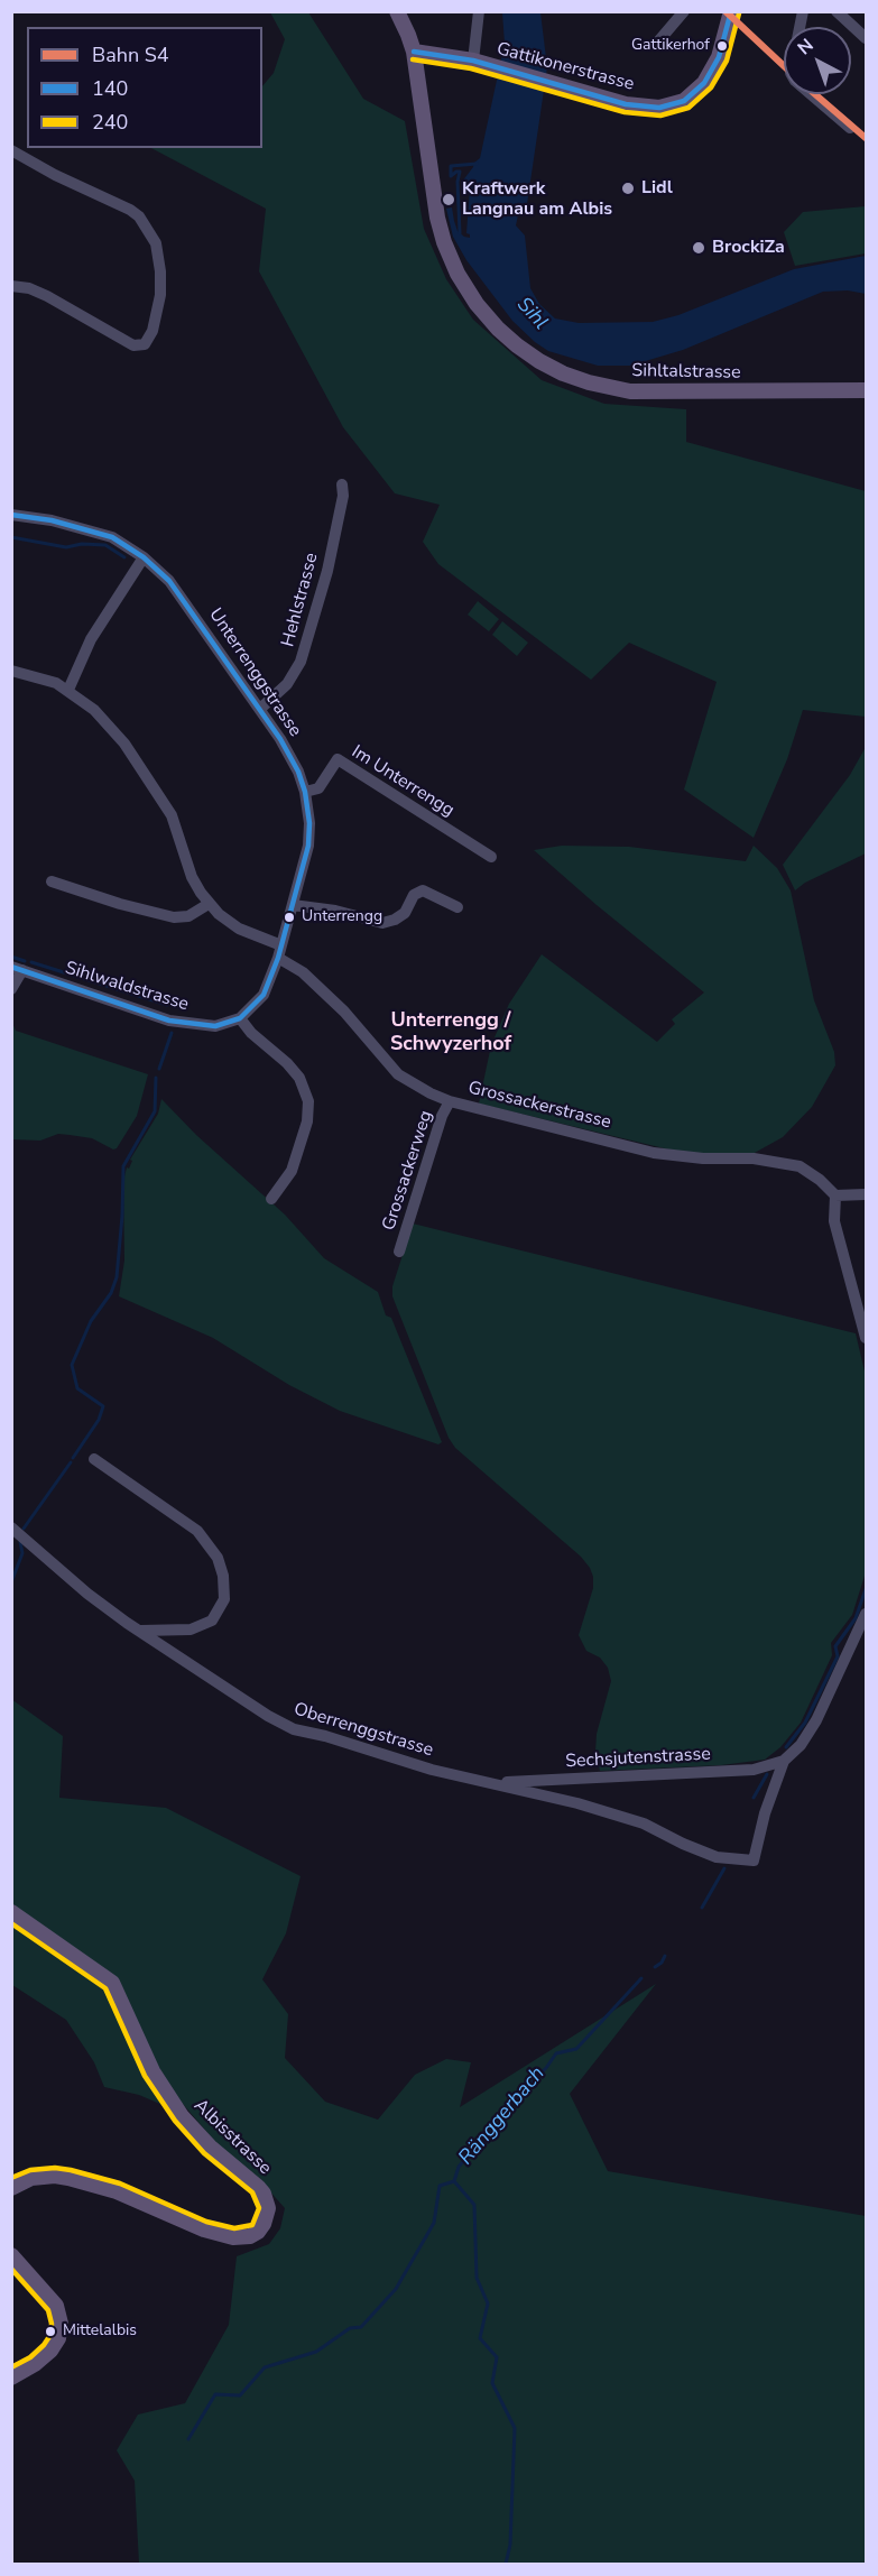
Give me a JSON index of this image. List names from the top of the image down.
{
  "streets": {
    "main road": ["Gattikonerstrasse", "Sihltalstrasse", "Albisstrasse"],
    "street": [
      "Hehlstrasse",
      "Unterrenggstrasse",
      "Im Unterrengg",
      "Sihlwaldstrasse",
      "Grossackerstrasse",
      "Grossackerweg",
      "Oberrenggstrasse",
      "Sechsjutenstrasse"
    ]
  },
  "crossings": [
    ["Gattikonerstrasse", "Sihltalstrasse"],
    ["Hehlstrasse", "Unterrenggstrasse"],
    ["Unterrenggstrasse", "Im Unterrengg"],
    ["Unterrenggstrasse", "Grossackerstrasse"],
    ["Grossackerstrasse", "Grossackerweg"],
    ["Oberrenggstrasse", "Sechsjutenstrasse"]
  ],
  "districts": ["Unterrengg / Schwyzerhof"],
  "water": ["Sihl", "Ränggerbach"],
  "places": [
    "Gattikerhof",
    "Lidl",
    "Kraftwerk Langnau am Albis",
    "BrockiZa",
    "Unterrengg",
    "Mittelalbis"
  ],
  "lines": ["rail line S4", "transit line 140", "transit line 240"],
  "legend": ["Bahn S4", "140", "240"],
  "north": "top left"
}
